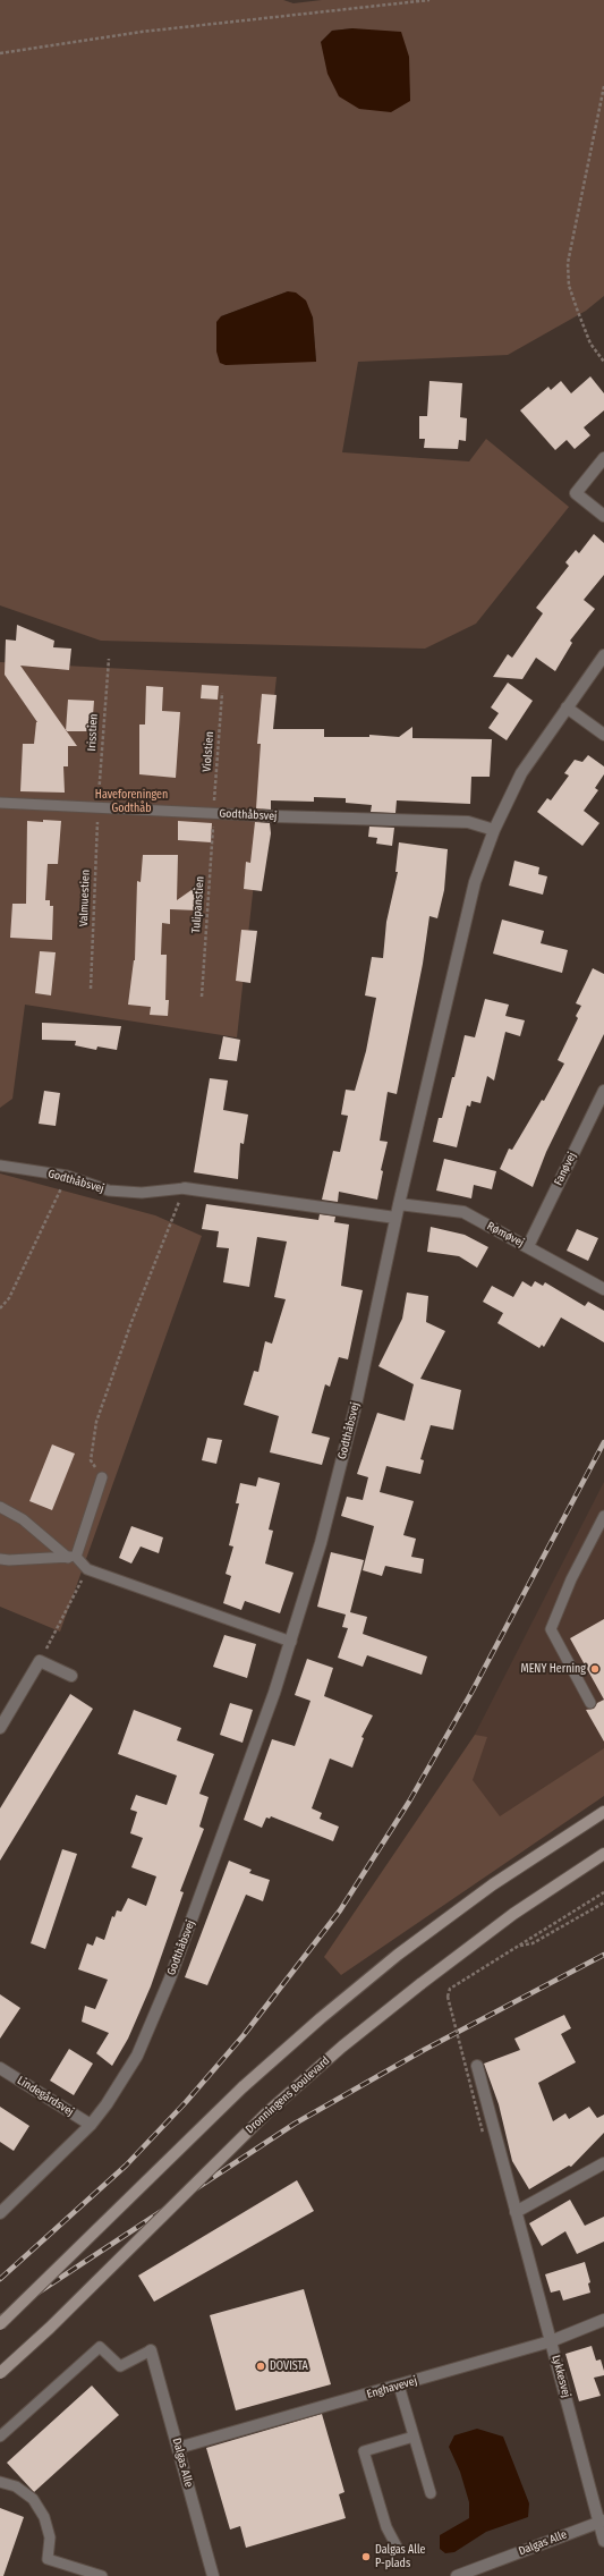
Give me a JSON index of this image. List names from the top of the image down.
{
  "streets": {
    "main road": ["Dronningens Boulevard"],
    "street": [
      "Godthåbsvej",
      "Fanøvej",
      "Rømøvej",
      "Lindegårdsvej",
      "Lykkesvej",
      "Enghavevej",
      "Dalgas Alle"
    ],
    "path": [
      "Irisstien",
      "Violstien",
      "Valmuestien",
      "Tulipanstien"
    ]
  },
  "crossings": [
    ["Irisstien", "Godthåbsvej"],
    ["Irisstien", "Valmuestien"],
    ["Violstien", "Godthåbsvej"],
    ["Violstien", "Tulipanstien"],
    ["Godthåbsvej", "Valmuestien"],
    ["Godthåbsvej", "Tulipanstien"],
    ["Godthåbsvej", "Rømøvej"],
    ["Godthåbsvej", "Lindegårdsvej"],
    ["Fanøvej", "Rømøvej"],
    ["Lykkesvej", "Enghavevej"],
    ["Lykkesvej", "Dalgas Alle"],
    ["Enghavevej", "Dalgas Alle"]
  ],
  "parks": ["Haveforeningen Godthåb"],
  "places": ["MENY Herning", "DOVISTA", "Dalgas Alle P-plads"]
}
